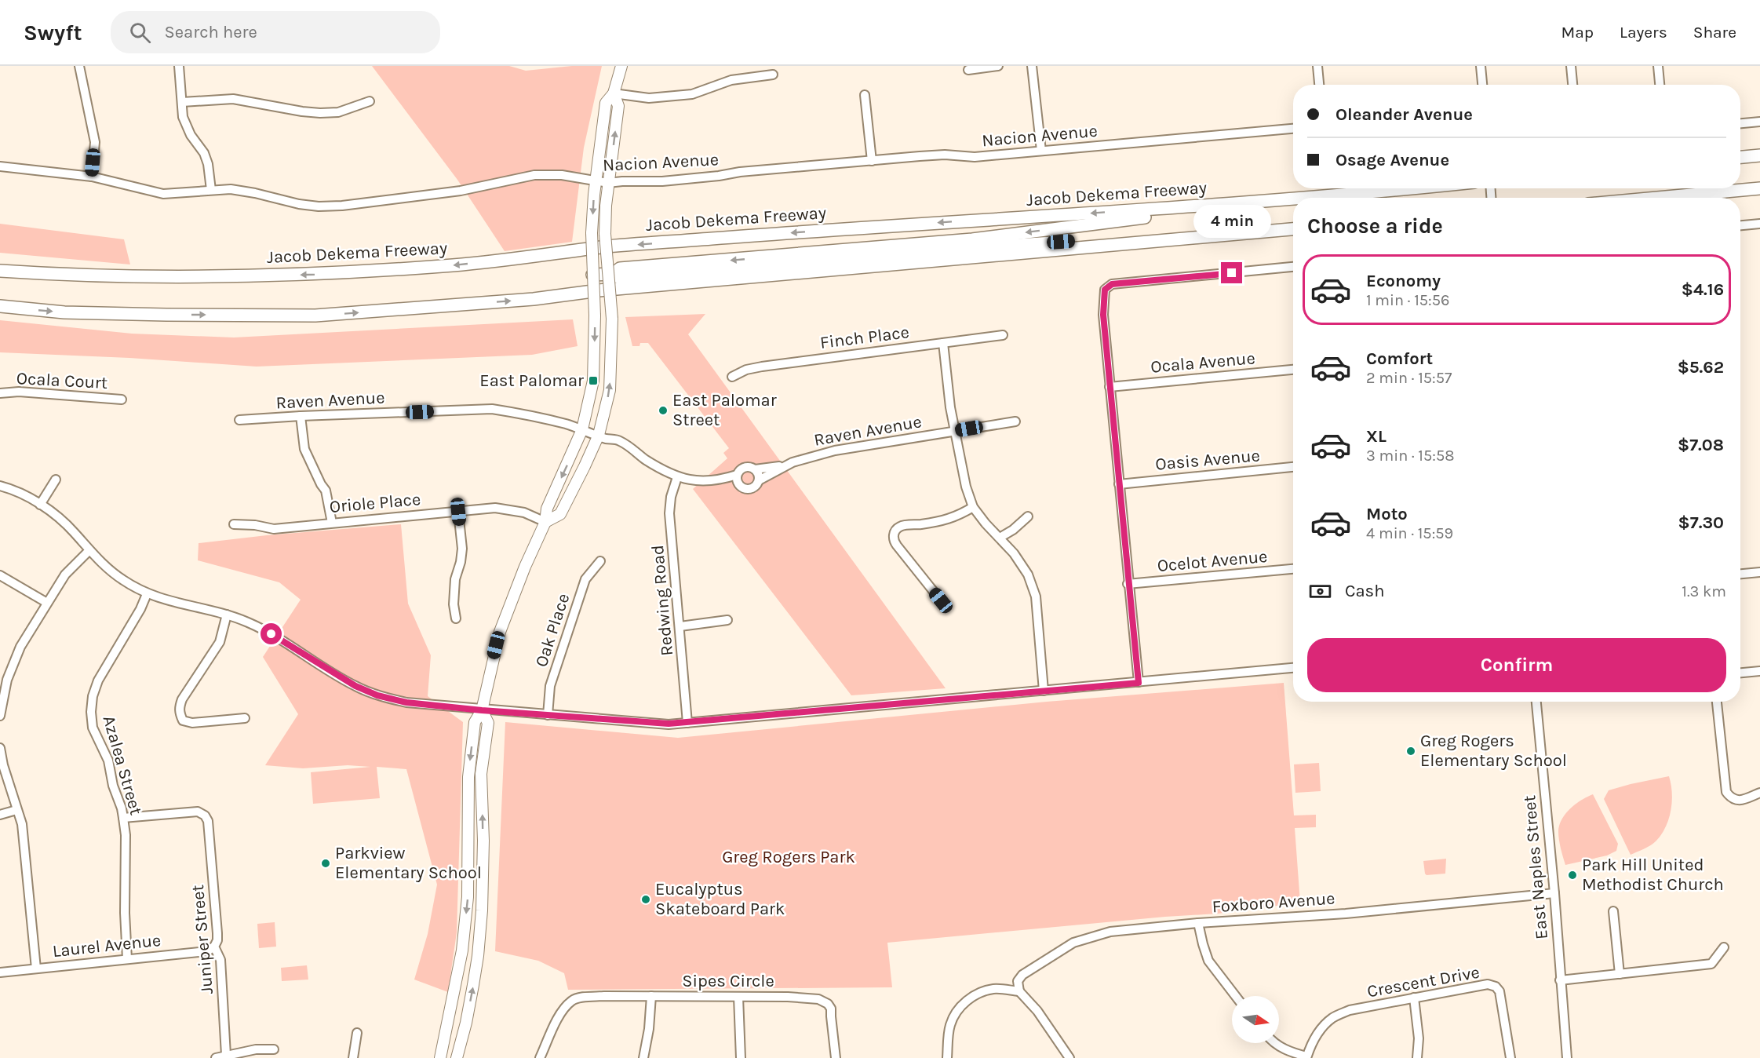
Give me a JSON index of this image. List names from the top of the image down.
{
  "streets": {
    "highway": ["Jacob Dekema Freeway"],
    "street": [
      "Nacion Avenue",
      "Finch Place",
      "Ocala Avenue",
      "Ocala Court",
      "Raven Avenue",
      "Oasis Avenue",
      "Oriole Place",
      "Ocelot Avenue",
      "Redwing Road",
      "Oak Place",
      "Azalea Street",
      "East Naples Street",
      "Foxboro Avenue",
      "Juniper Street",
      "Laurel Avenue",
      "Sipes Circle",
      "Crescent Drive"
    ]
  },
  "crossings": [
    ["Raven Avenue", "Redwing Road"],
    ["Azalea Street", "Juniper Street"],
    ["Azalea Street", "Laurel Avenue"],
    ["East Naples Street", "Foxboro Avenue"],
    ["Juniper Street", "Laurel Avenue"]
  ],
  "parks": ["Greg Rogers Park"],
  "places": {
    "transit": ["East Palomar"],
    "other": [
      "East Palomar Street",
      "Greg Rogers Elementary School",
      "Parkview Elementary School",
      "Park Hill United Methodist Church",
      "Eucalyptus Skateboard Park"
    ]
  },
  "north": "right",
  "page": {
    "header": "Swyft",
    "search": "Search here",
    "nav": ["Map", "Layers", "Share"],
    "banner": ["Oleander Avenue", "Osage Avenue"],
    "heading": "Choose a ride",
    "bubble": "4 min",
    "list": [
      {
        "name": "Economy",
        "note": "1 min · 15:56",
        "value": "$4.16"
      },
      {
        "name": "Comfort",
        "note": "2 min · 15:57",
        "value": "$5.62"
      },
      {
        "name": "XL",
        "note": "3 min · 15:58",
        "value": "$7.08"
      },
      {
        "name": "Moto",
        "note": "4 min · 15:59",
        "value": "$7.30"
      }
    ],
    "pay": ["Cash", "1.3 km"],
    "buttons": "Confirm"
  }
}
